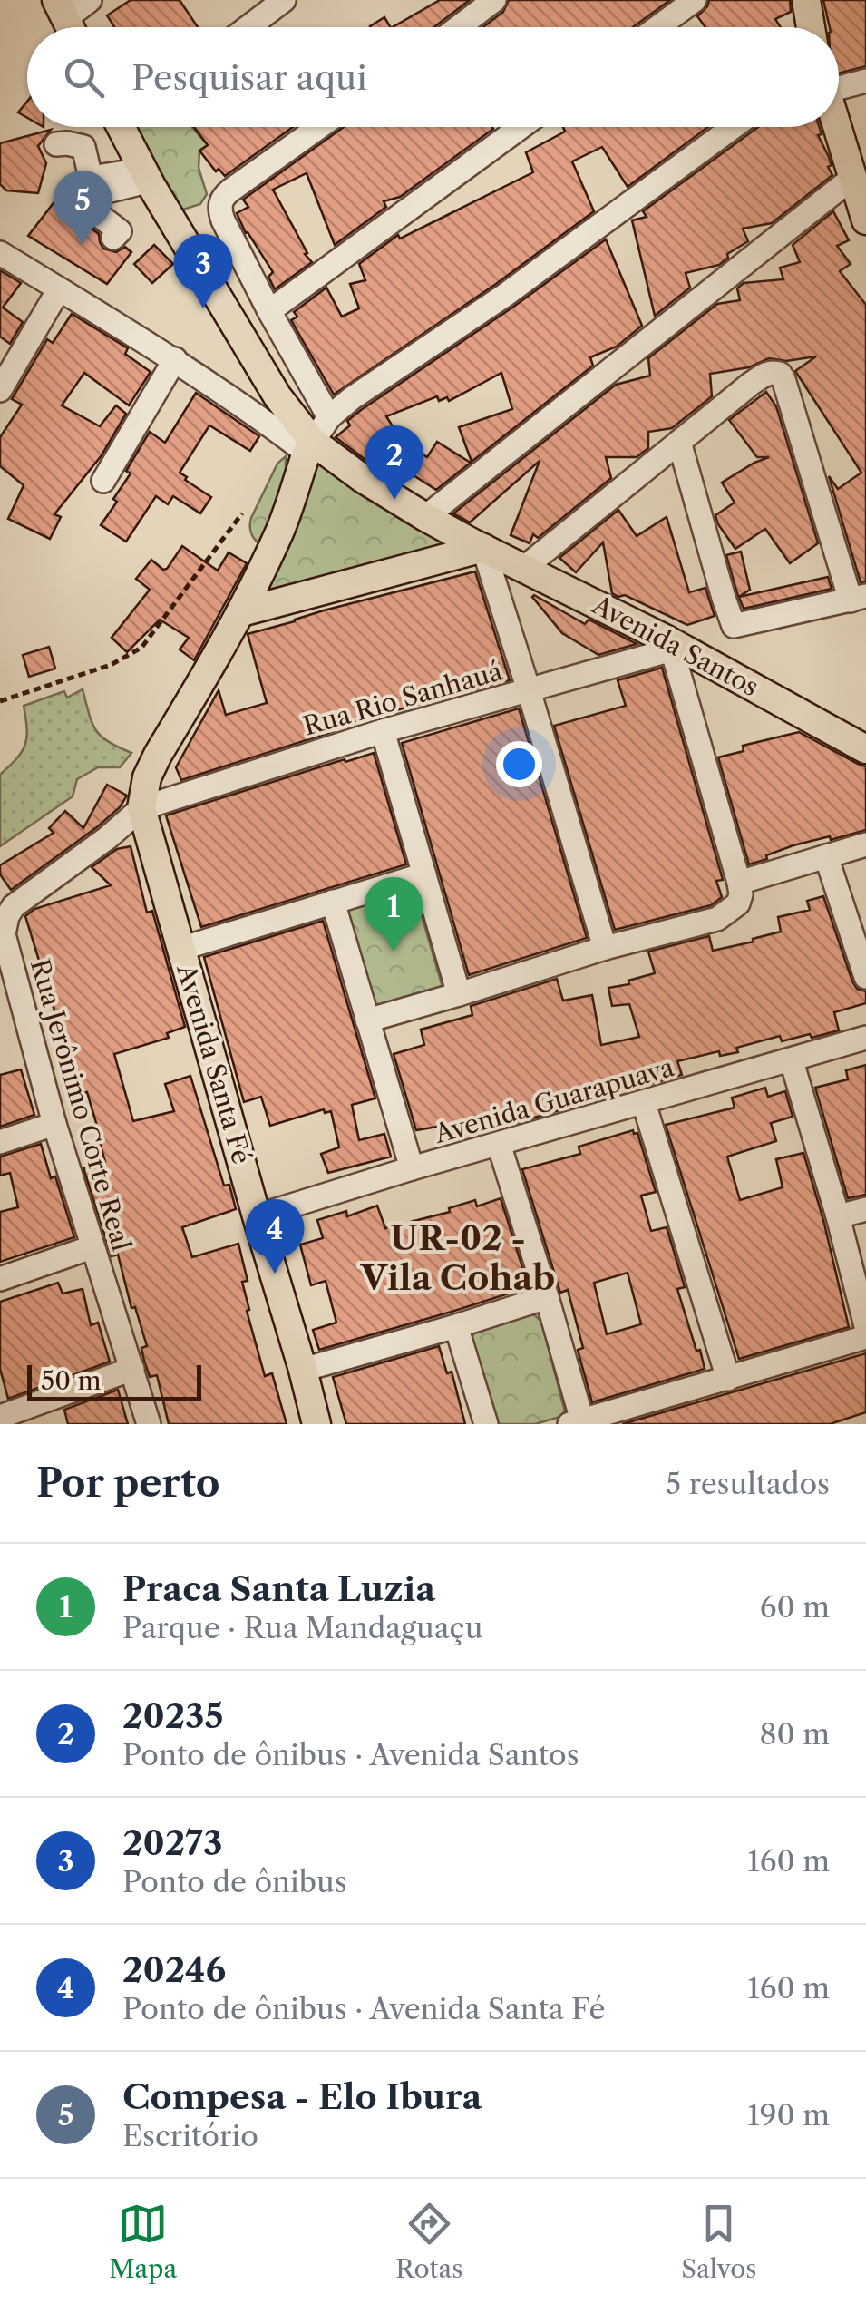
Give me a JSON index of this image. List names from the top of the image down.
{
  "streets": {
    "main road": ["Avenida Santos", "Avenida Santa Fé"],
    "street": ["Rua Rio Sanhauá", "Avenida Guarapuava", "Rua Jerônimo Corte Real"]
  },
  "crossings": [
    ["Avenida Santos", "Rua Rio Sanhauá"],
    ["Rua Rio Sanhauá", "Avenida Santa Fé"],
    ["Rua Rio Sanhauá", "Rua Jerônimo Corte Real"],
    ["Avenida Santa Fé", "Avenida Guarapuava"],
    ["Avenida Santa Fé", "Rua Jerônimo Corte Real"]
  ],
  "districts": ["UR-02 - Vila Cohab"],
  "scale_bar": "50 m",
  "page": {
    "search": "Pesquisar aqui",
    "pins": [
      "5",
      "3",
      "2",
      "1",
      "4"
    ],
    "scale": "50 m",
    "heading": ["Por perto", "5 resultados"],
    "list": [
      {
        "mark": "1",
        "name": "Praca Santa Luzia",
        "note": "Parque · Rua Mandaguaçu",
        "value": "60 m"
      },
      {
        "mark": "2",
        "name": "20235",
        "note": "Ponto de ônibus · Avenida Santos",
        "value": "80 m"
      },
      {
        "mark": "3",
        "name": "20273",
        "note": "Ponto de ônibus",
        "value": "160 m"
      },
      {
        "mark": "4",
        "name": "20246",
        "note": "Ponto de ônibus · Avenida Santa Fé",
        "value": "160 m"
      },
      {
        "mark": "5",
        "name": "Compesa - Elo Ibura",
        "note": "Escritório",
        "value": "190 m"
      }
    ],
    "nav": ["Mapa", "Rotas", "Salvos"]
  }
}
